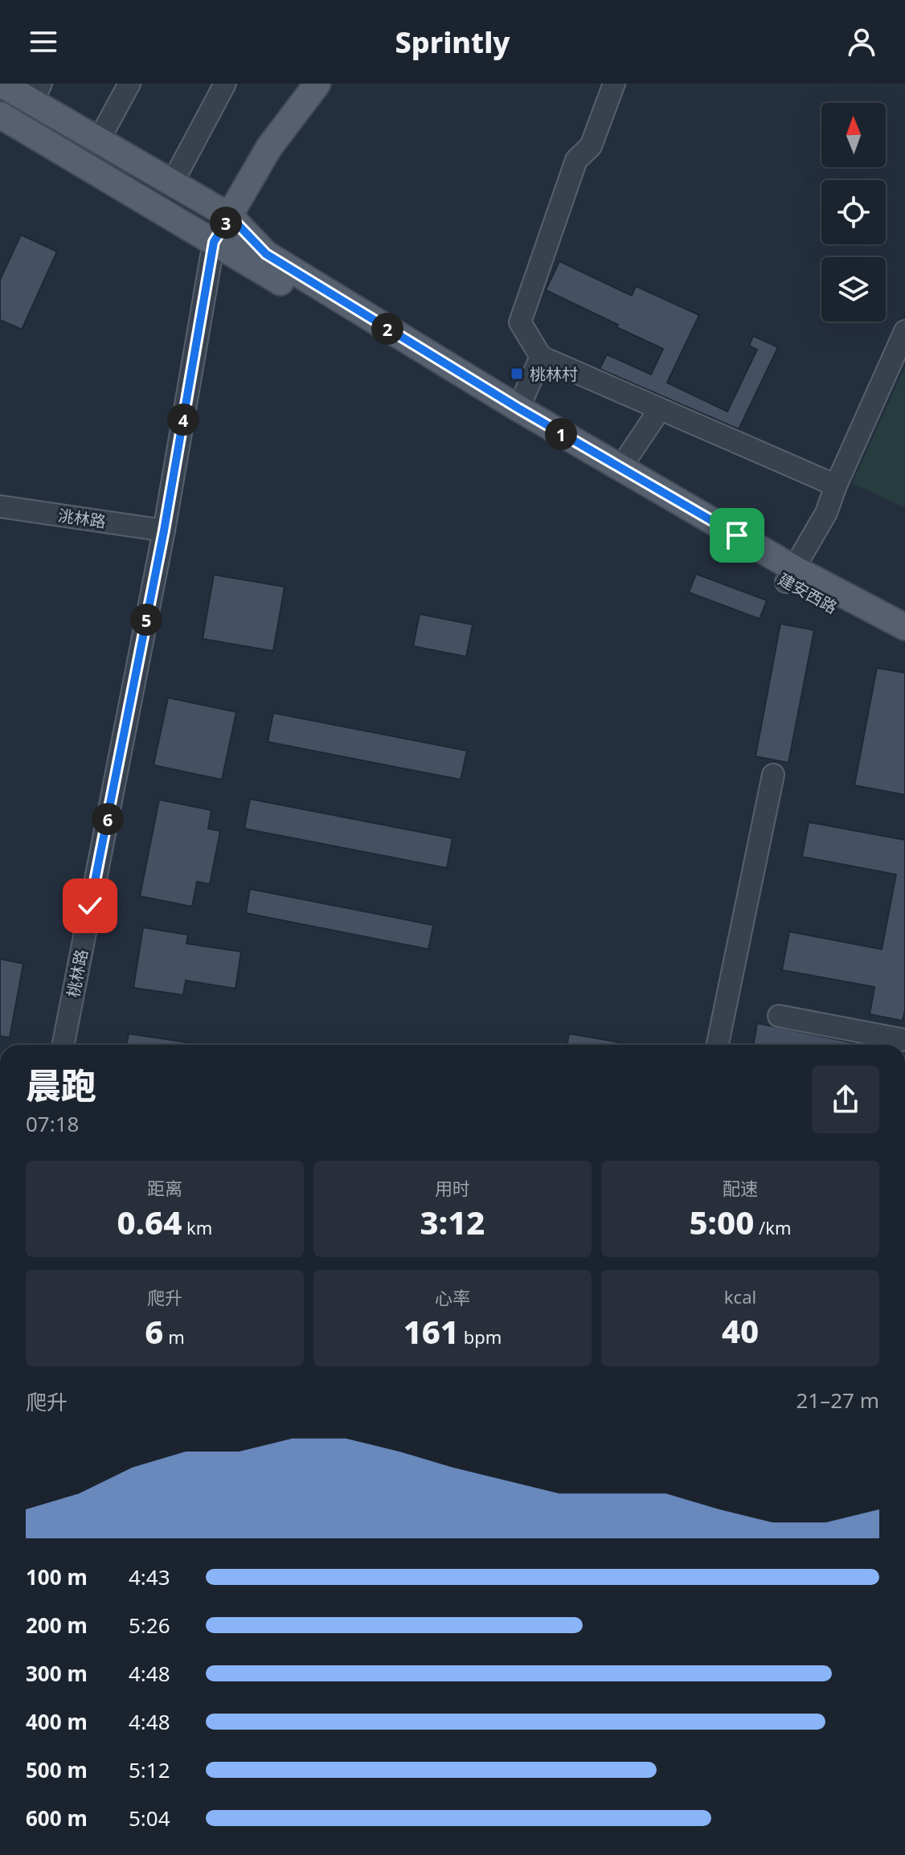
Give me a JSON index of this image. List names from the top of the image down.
{
  "streets": {
    "main road": ["建安西路", "桃林路"],
    "street": ["洮林路"]
  },
  "crossings": [
    ["洮林路", "桃林路"],
    ["建安西路", "桃林路"]
  ],
  "places": {
    "transit": ["桃林村"]
  },
  "north": "top",
  "page": {
    "header": "Sprintly",
    "pins": [
      "3",
      "2",
      "4",
      "1",
      "5",
      "6"
    ],
    "heading": ["晨跑", "07:18"],
    "stats": [
      ["距离", "0.64 km"],
      ["用时", "3:12"],
      ["配速", "5:00 /km"],
      ["爬升", "6 m"],
      ["心率", "161 bpm"],
      ["kcal", "40"]
    ],
    "chart": ["爬升", "21–27 m"],
    "list": [
      {
        "name": "100 m",
        "note": "4:43"
      },
      {
        "name": "200 m",
        "note": "5:26"
      },
      {
        "name": "300 m",
        "note": "4:48"
      },
      {
        "name": "400 m",
        "note": "4:48"
      },
      {
        "name": "500 m",
        "note": "5:12"
      },
      {
        "name": "600 m",
        "note": "5:04"
      }
    ]
  }
}
